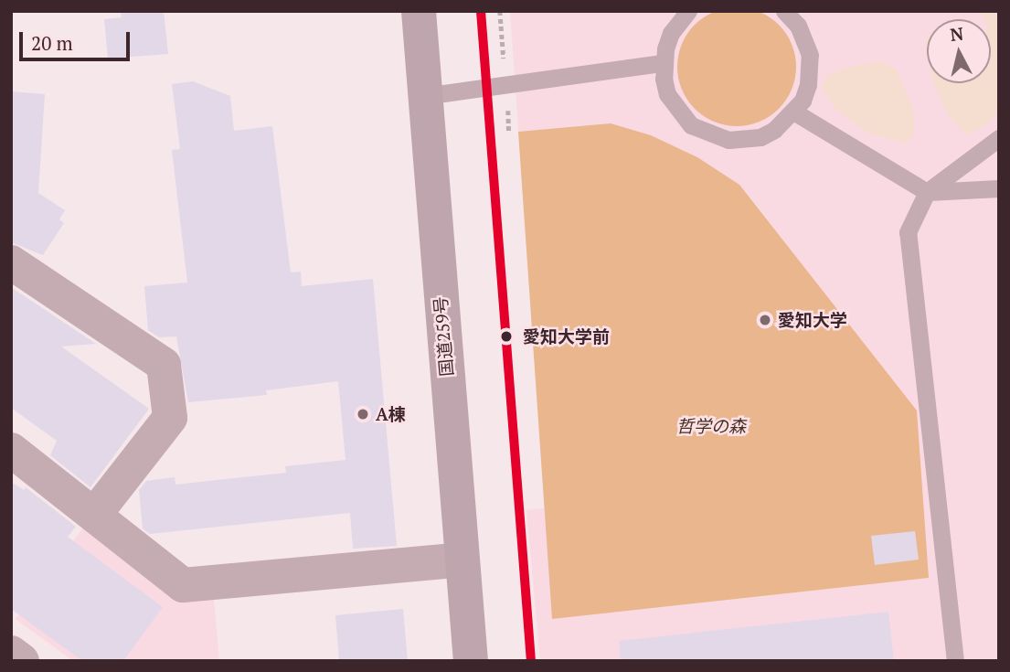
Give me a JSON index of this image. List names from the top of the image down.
{
  "streets": {
    "highway": ["国道259号"]
  },
  "parks": ["哲学の森"],
  "places": ["愛知大学", "愛知大学前", "A棟"],
  "scale_bar": "20 m",
  "north": "top"
}
